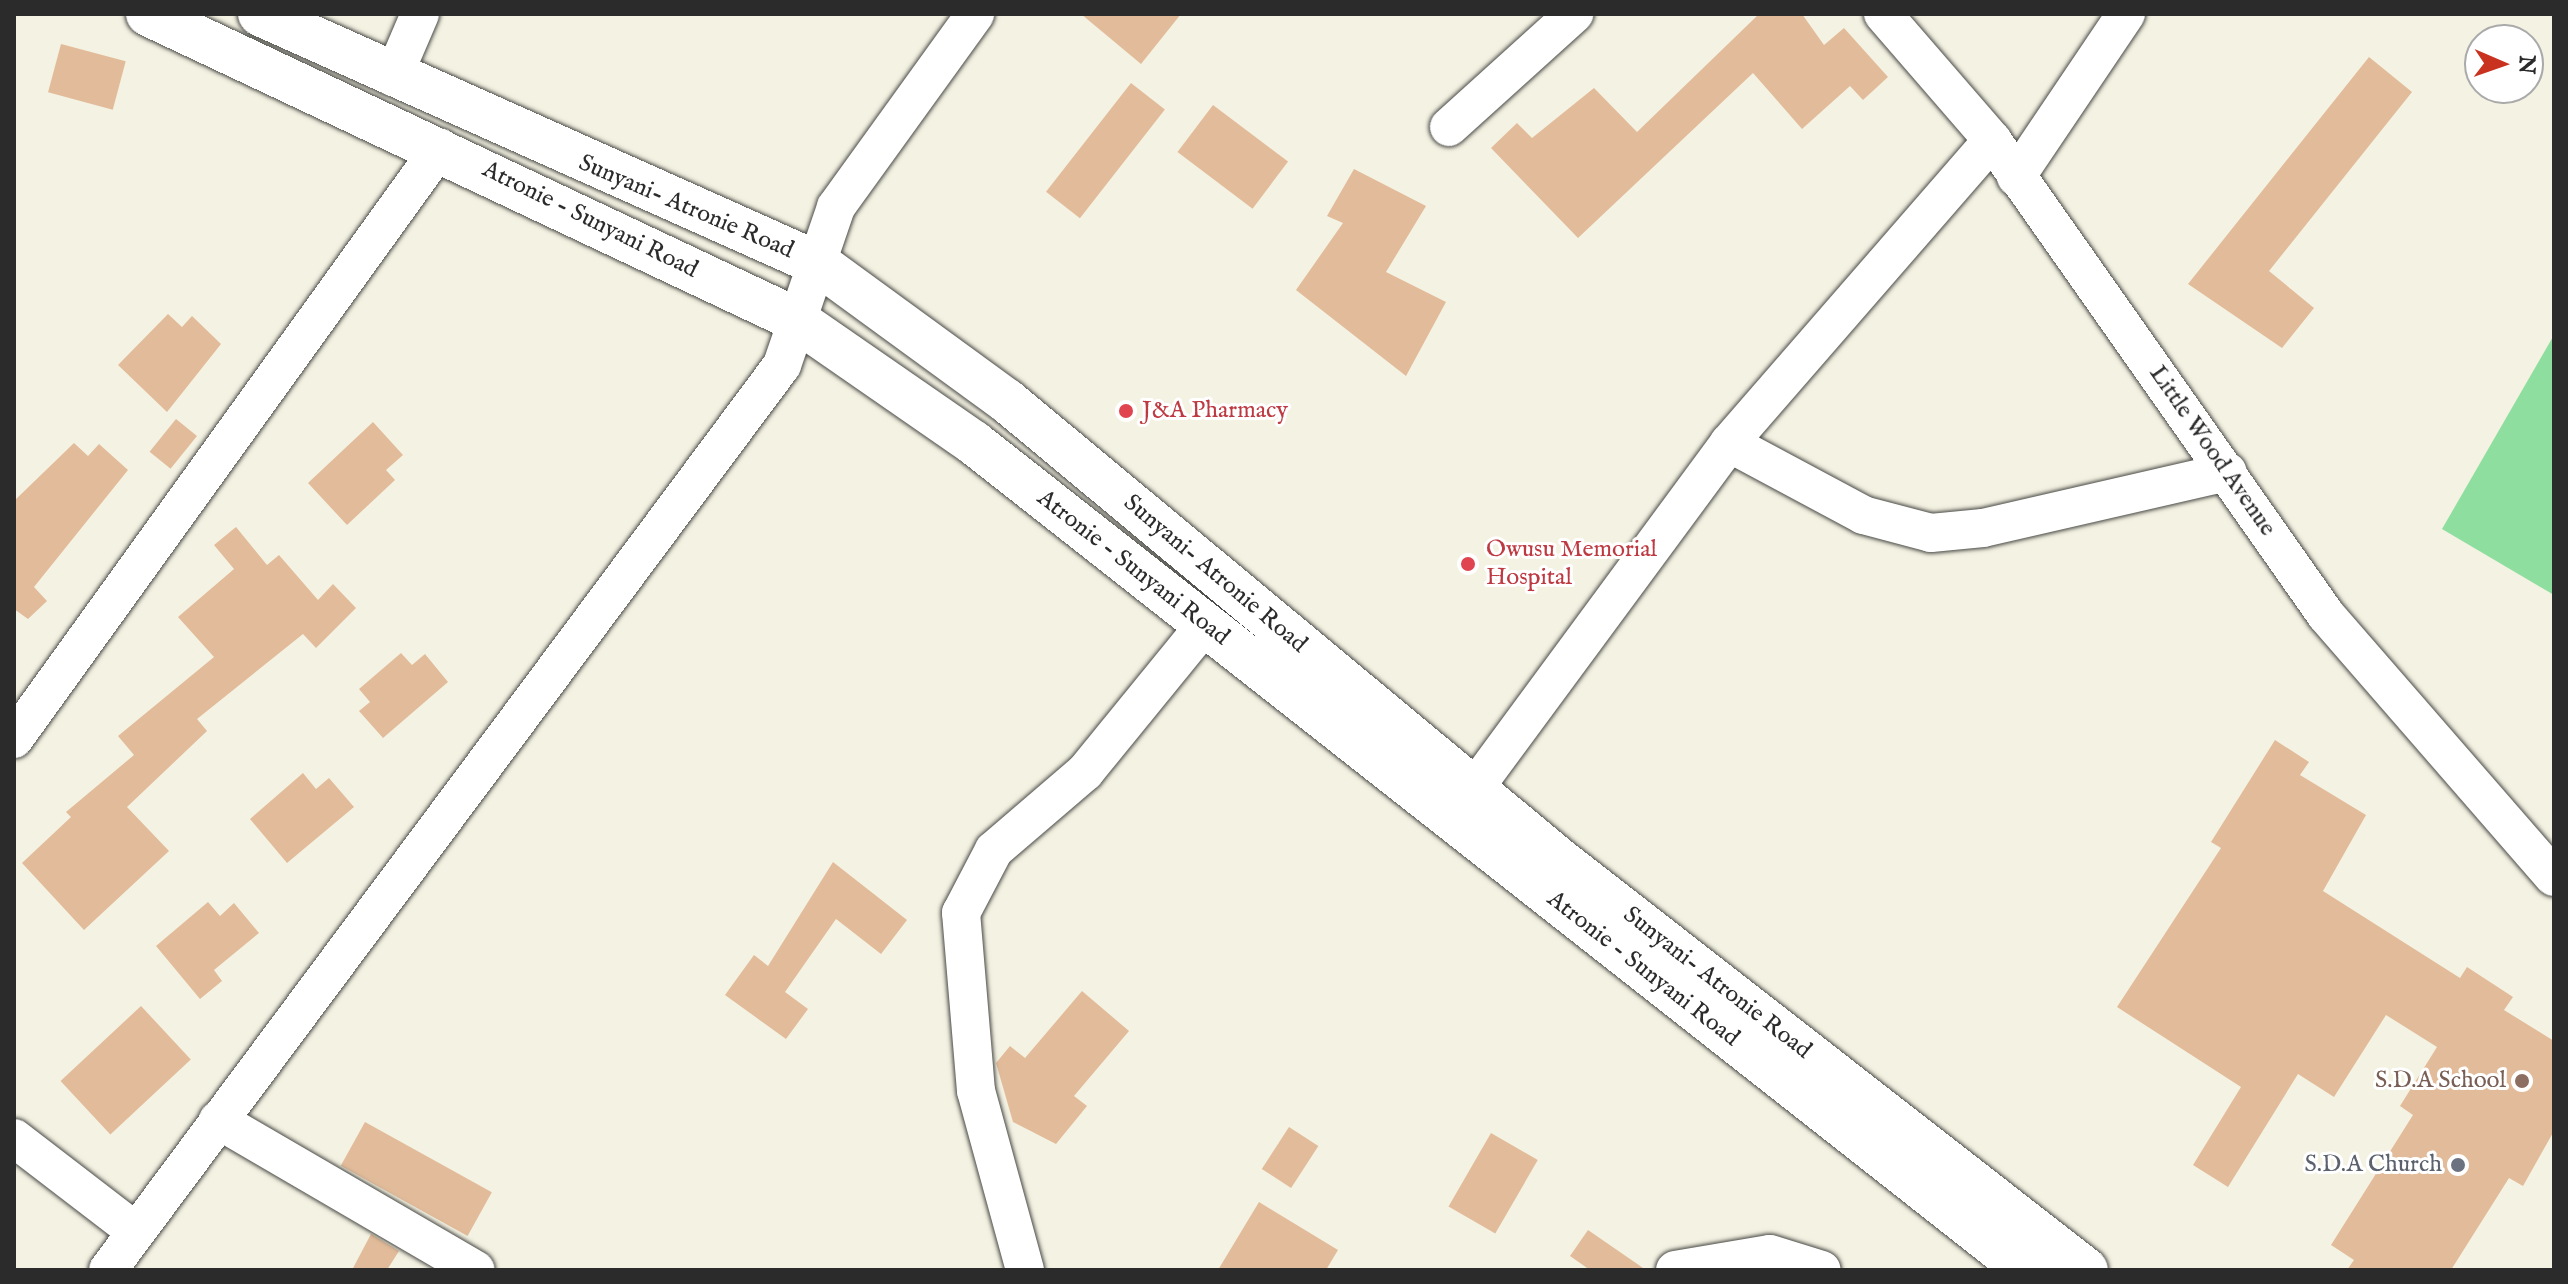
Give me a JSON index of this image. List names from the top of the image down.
{
  "streets": {
    "highway": ["Sunyani- Atronie Road", "Atronie - Sunyani Road"],
    "street": ["Little Wood Avenue"]
  },
  "places": [
    "J&A Pharmacy",
    "Owusu Memorial Hospital",
    "S.D.A School",
    "S.D.A Church"
  ],
  "north": "right"
}
